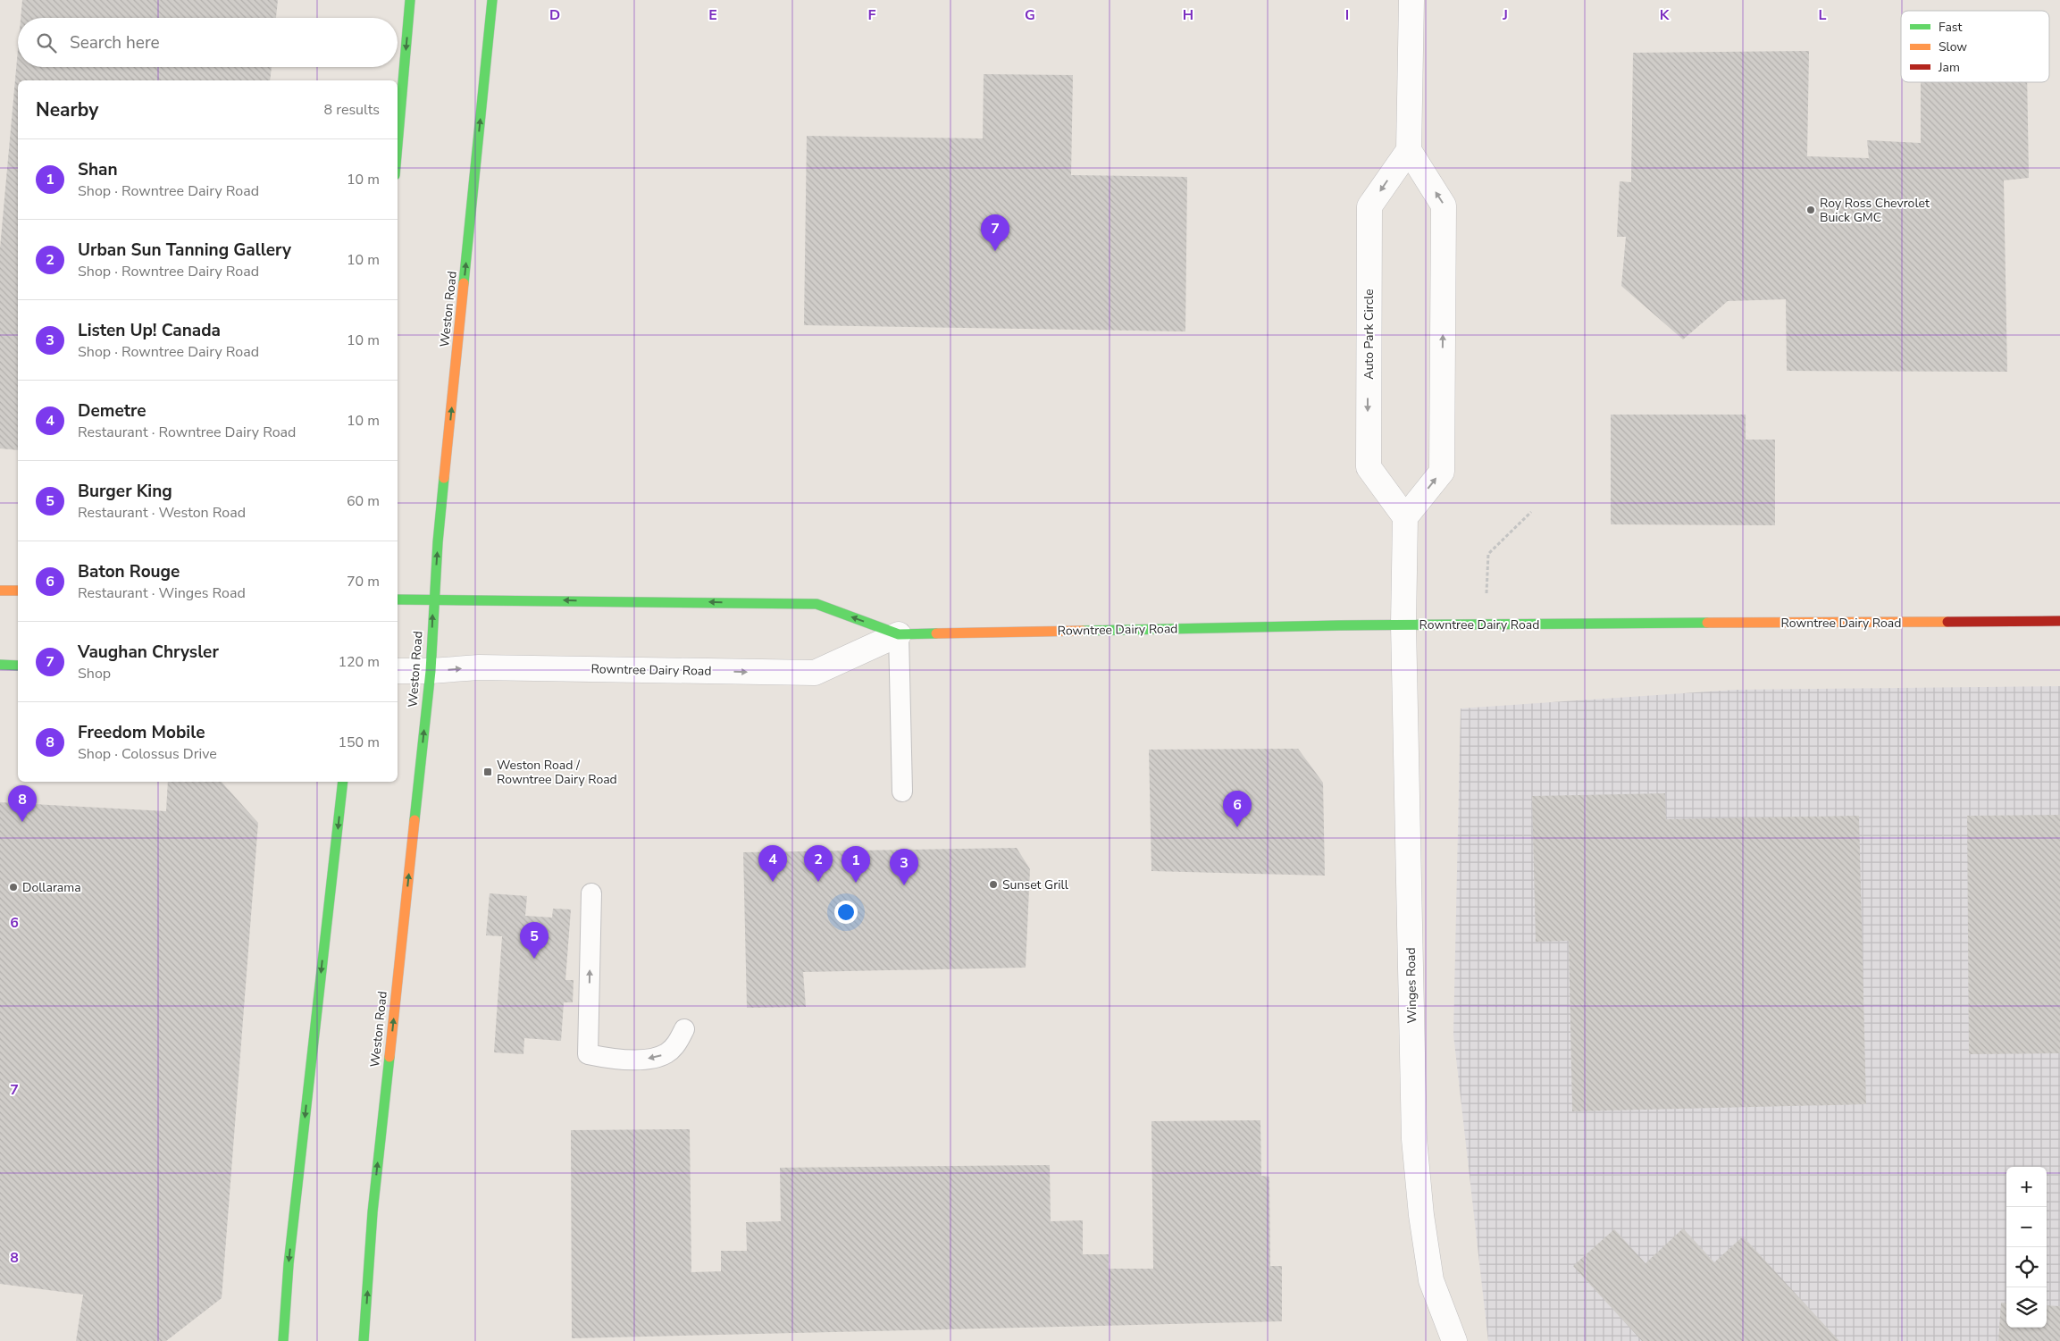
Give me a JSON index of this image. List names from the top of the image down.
{
  "streets": {
    "main road": ["Weston Road", "Rowntree Dairy Road"],
    "street": ["Auto Park Circle", "Winges Road"]
  },
  "crossings": [
    ["Weston Road", "Rowntree Dairy Road"],
    ["Rowntree Dairy Road", "Winges Road"]
  ],
  "places": {
    "other": ["Roy Ross Chevrolet Buick GMC", "Sunset Grill", "Dollarama"],
    "transit": ["Weston Road / Rowntree Dairy Road"]
  },
  "legend": ["Fast", "Slow", "Jam"],
  "page": {
    "search": "Search here",
    "heading": ["Nearby", "8 results"],
    "list": [
      {
        "mark": "1",
        "name": "Shan",
        "note": "Shop · Rowntree Dairy Road",
        "value": "10 m"
      },
      {
        "mark": "2",
        "name": "Urban Sun Tanning Gallery",
        "note": "Shop · Rowntree Dairy Road",
        "value": "10 m"
      },
      {
        "mark": "3",
        "name": "Listen Up! Canada",
        "note": "Shop · Rowntree Dairy Road",
        "value": "10 m"
      },
      {
        "mark": "4",
        "name": "Demetre",
        "note": "Restaurant · Rowntree Dairy Road",
        "value": "10 m"
      },
      {
        "mark": "5",
        "name": "Burger King",
        "note": "Restaurant · Weston Road",
        "value": "60 m"
      },
      {
        "mark": "6",
        "name": "Baton Rouge",
        "note": "Restaurant · Winges Road",
        "value": "70 m"
      },
      {
        "mark": "7",
        "name": "Vaughan Chrysler",
        "note": "Shop",
        "value": "120 m"
      },
      {
        "mark": "8",
        "name": "Freedom Mobile",
        "note": "Shop · Colossus Drive",
        "value": "150 m"
      }
    ],
    "pins": [
      "7",
      "8",
      "6",
      "2",
      "4",
      "1",
      "3",
      "5"
    ],
    "map_buttons": ["+", "−"]
  },
  "grid": {
    "columns": [
      "D",
      "E",
      "F",
      "G",
      "H",
      "I",
      "J",
      "K",
      "L"
    ],
    "rows": ["6", "7", "8"]
  }
}
